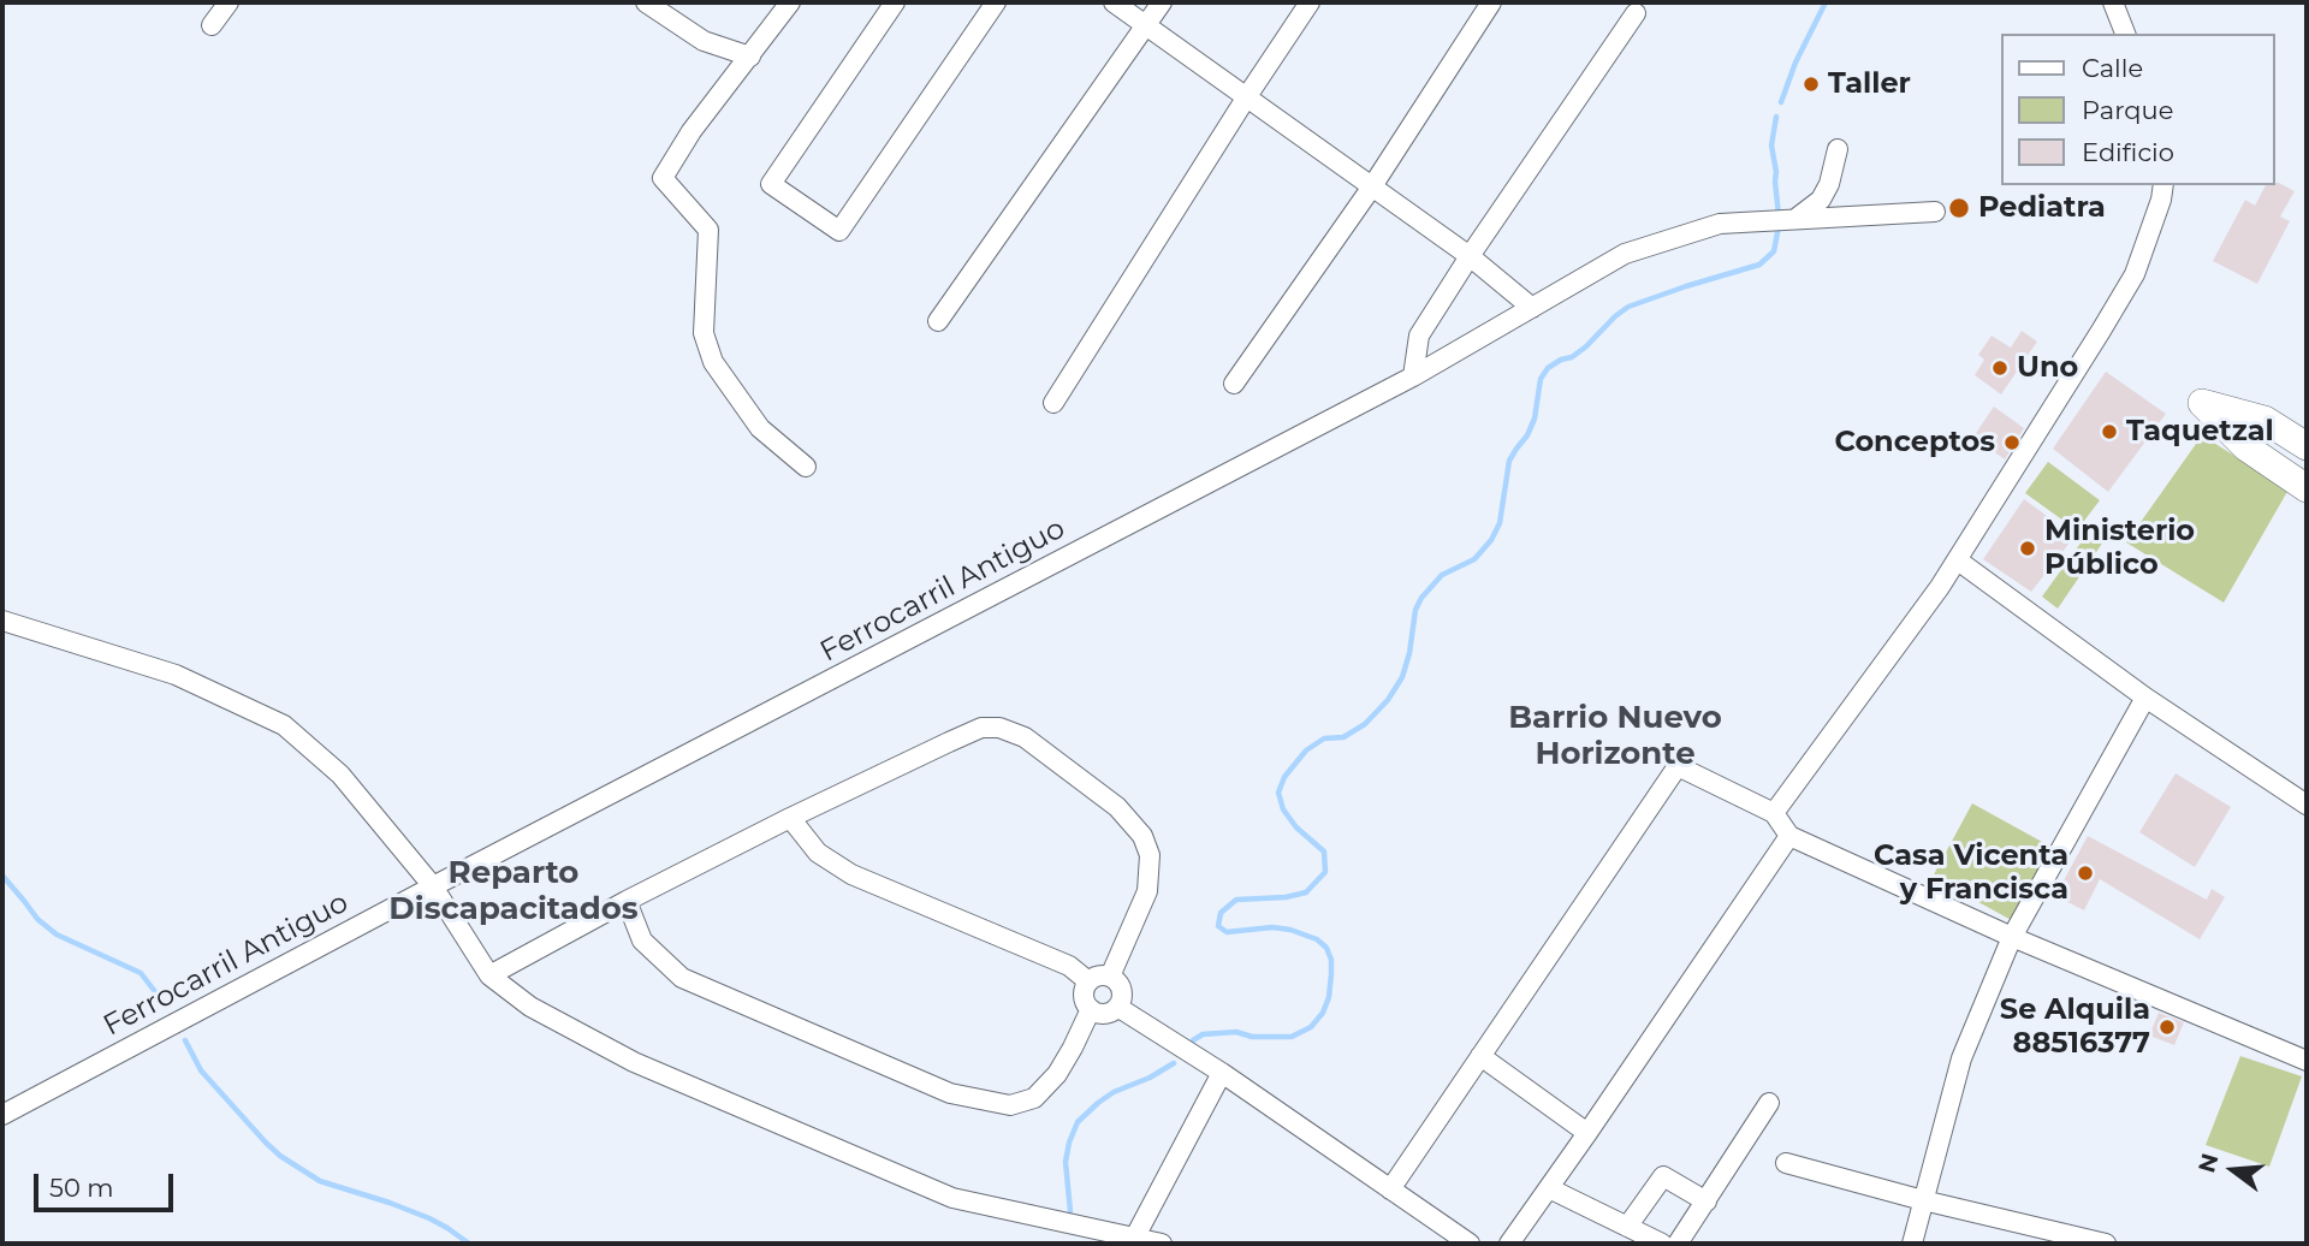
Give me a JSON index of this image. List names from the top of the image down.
{
  "streets": {
    "street": ["Ferrocarril Antiguo"]
  },
  "districts": ["Barrio Nuevo Horizonte", "Reparto Discapacitados"],
  "places": [
    "Taller",
    "Pediatra",
    "Uno",
    "Taquetzal",
    "Conceptos",
    "Ministerio Público",
    "Casa Vicenta y Francisca",
    "Se Alquila 88516377"
  ],
  "legend": ["Calle", "Parque", "Edificio"],
  "scale_bar": "50 m",
  "north": "left"
}
